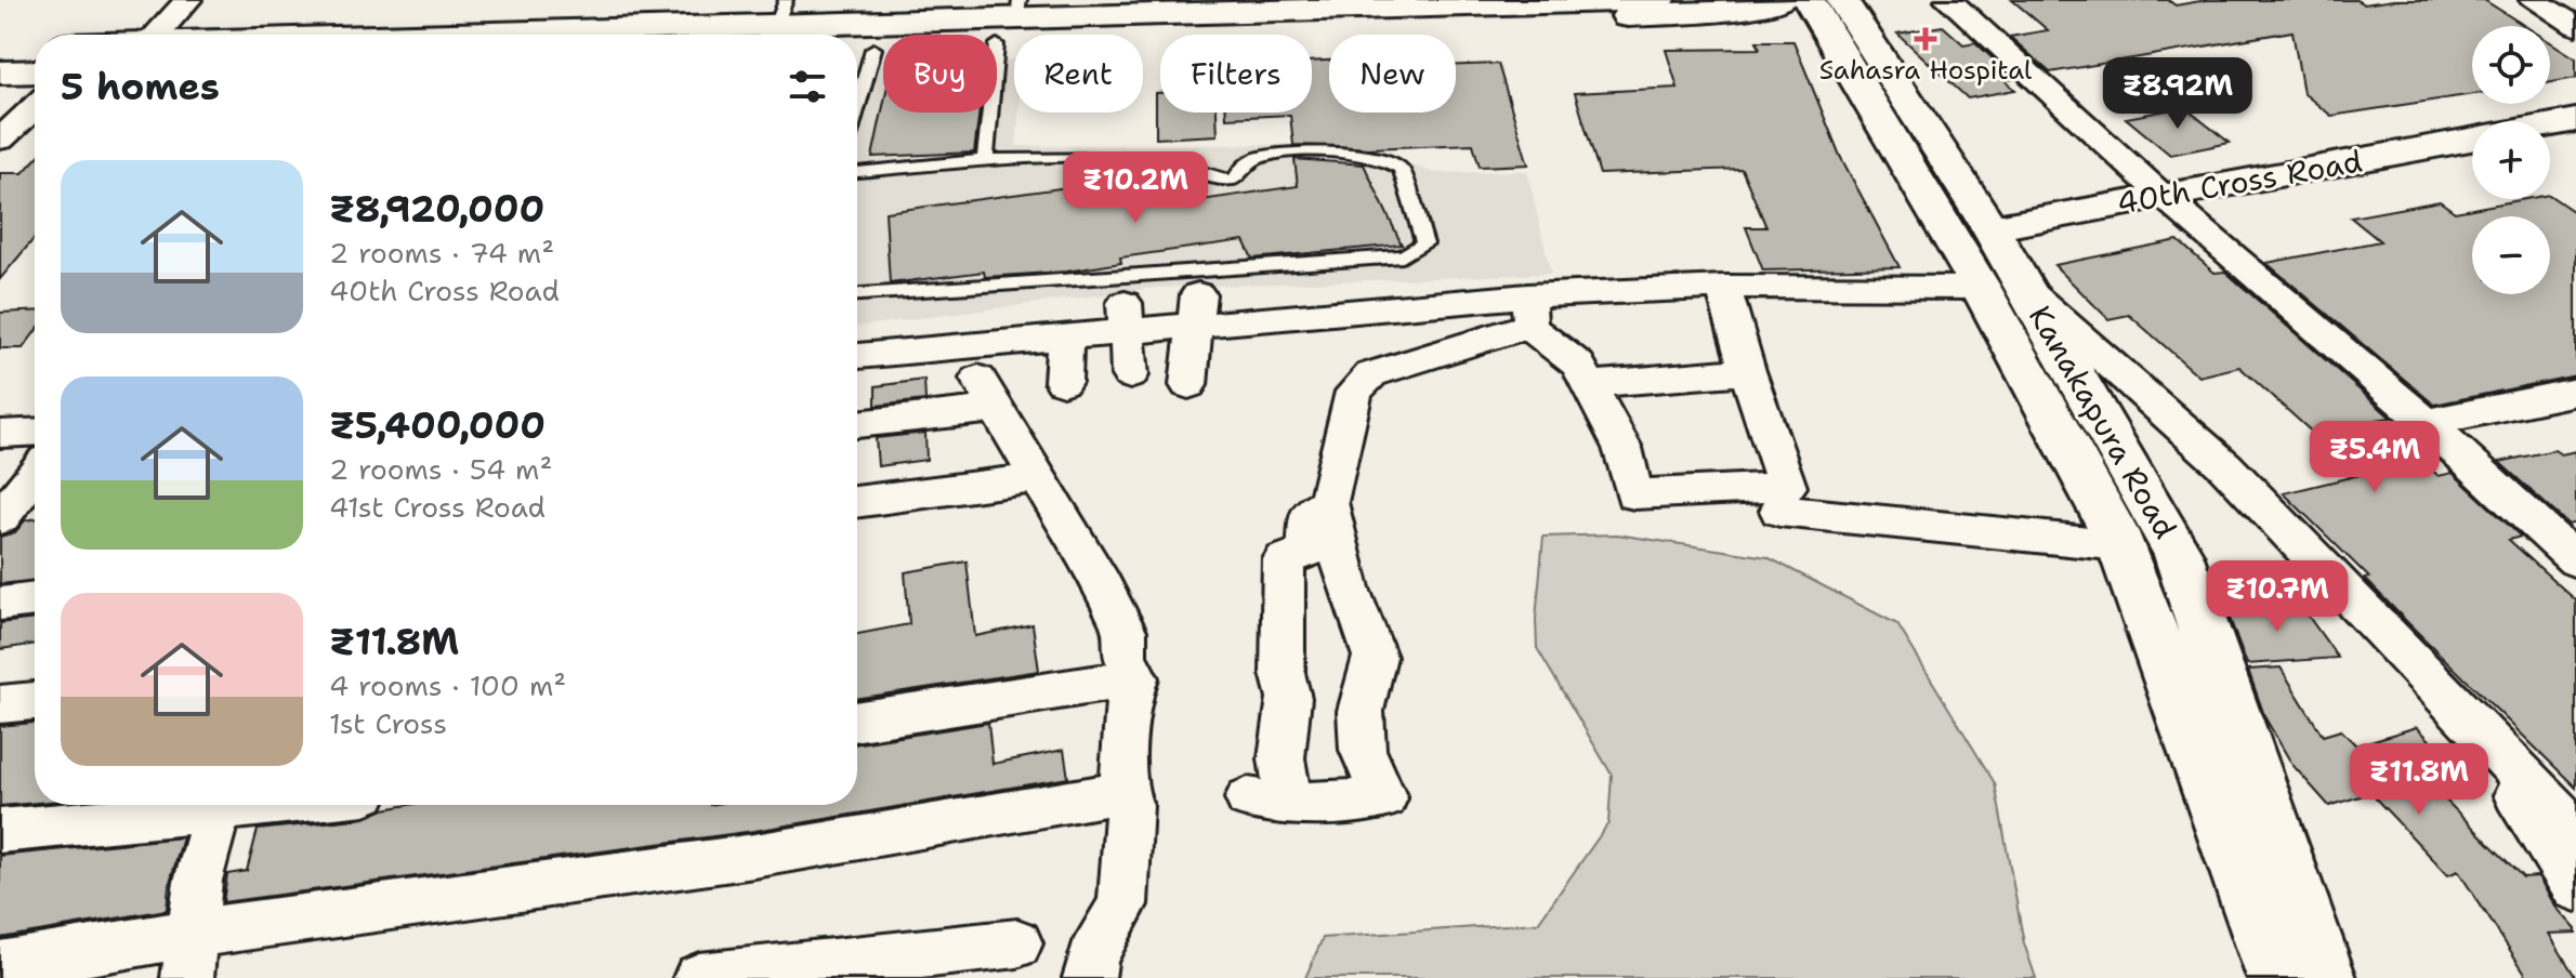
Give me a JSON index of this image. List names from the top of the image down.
{
  "streets": {
    "main road": ["40th Cross Road", "Kanakapura Road"]
  },
  "crossings": [
    ["40th Cross Road", "Kanakapura Road"]
  ],
  "places": {
    "health": ["Sahasra Hospital"]
  },
  "page": {
    "map_buttons": ["+", "−"],
    "chip": [
      "Buy",
      "Rent",
      "Filters",
      "New"
    ],
    "heading": "5 homes",
    "price": [
      "₹8.92M",
      "₹10.2M",
      "₹5.4M",
      "₹10.7M",
      "₹11.8M"
    ],
    "list": [
      {
        "name": "₹8,920,000",
        "note": "2 rooms · 74 m² · 40th Cross Road"
      },
      {
        "name": "₹5,400,000",
        "note": "2 rooms · 54 m² · 41st Cross Road"
      },
      {
        "name": "₹11.8M",
        "note": "4 rooms · 100 m² · 1st Cross"
      }
    ]
  }
}
